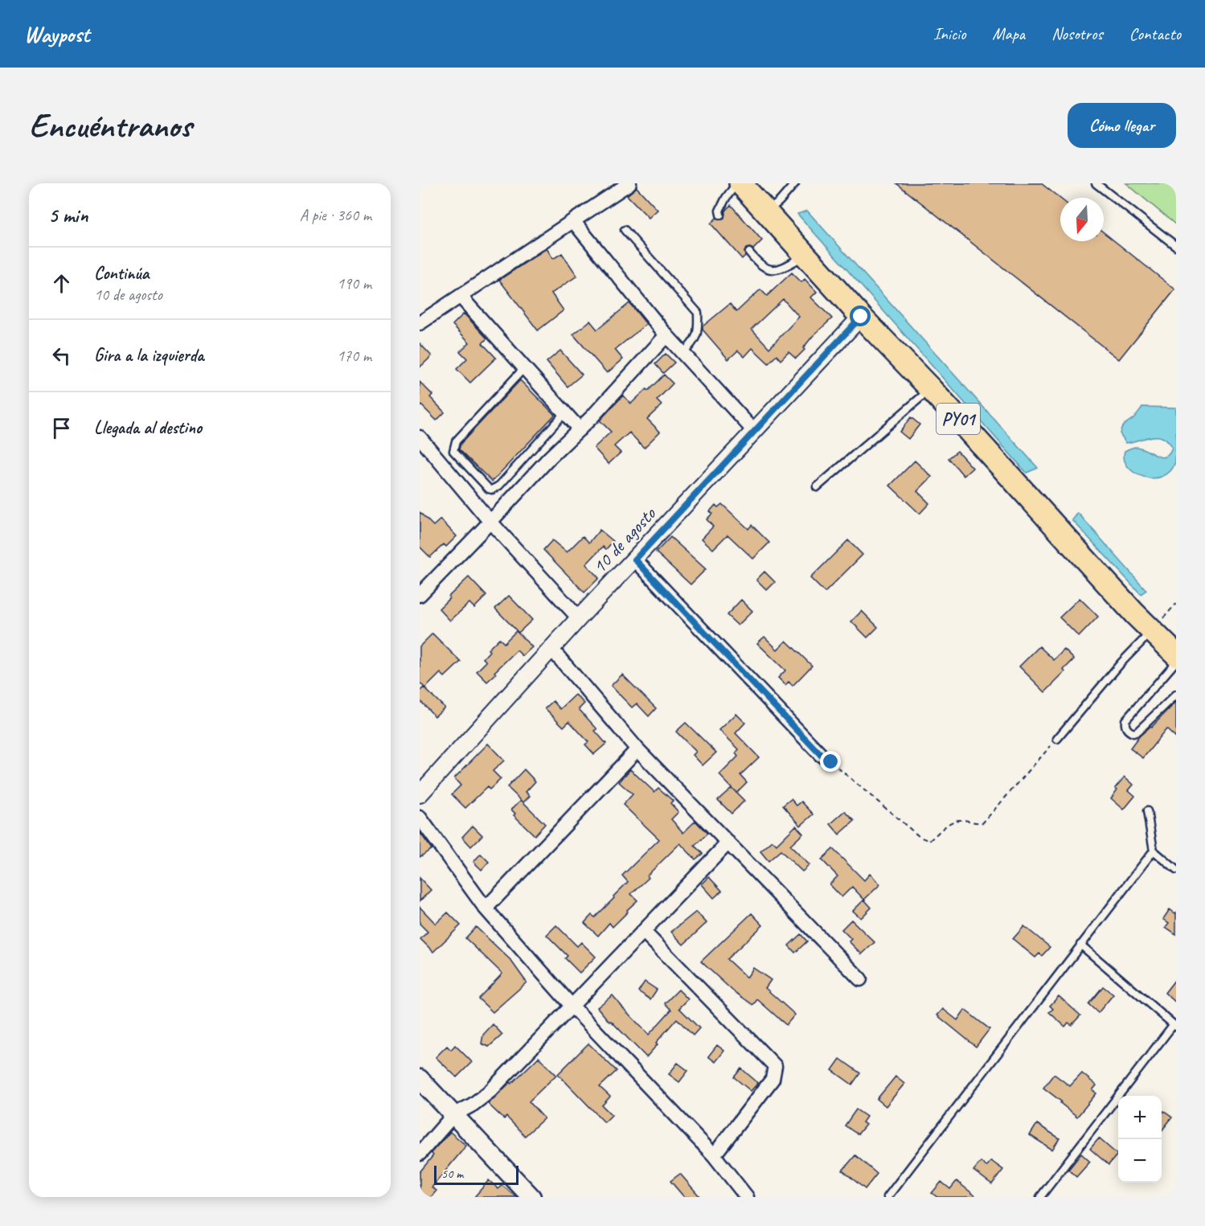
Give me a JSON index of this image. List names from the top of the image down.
{
  "streets": {
    "highway": ["PY01"],
    "street": ["10 de agosto"]
  },
  "crossings": [
    ["PY01", "10 de agosto"]
  ],
  "scale_bar": "50 m",
  "north": "bottom",
  "page": {
    "header": "Waypost",
    "nav": [
      "Inicio",
      "Mapa",
      "Nosotros",
      "Contacto"
    ],
    "buttons": "Cómo llegar",
    "title": "Encuéntranos",
    "heading": ["5 min", "A pie · 360 m"],
    "list": [
      ["Continúa", "10 de agosto", "190 m"],
      ["Gira a la izquierda", "170 m"],
      "Llegada al destino"
    ],
    "map_buttons": ["+", "−"],
    "scale": "50 m"
  }
}
